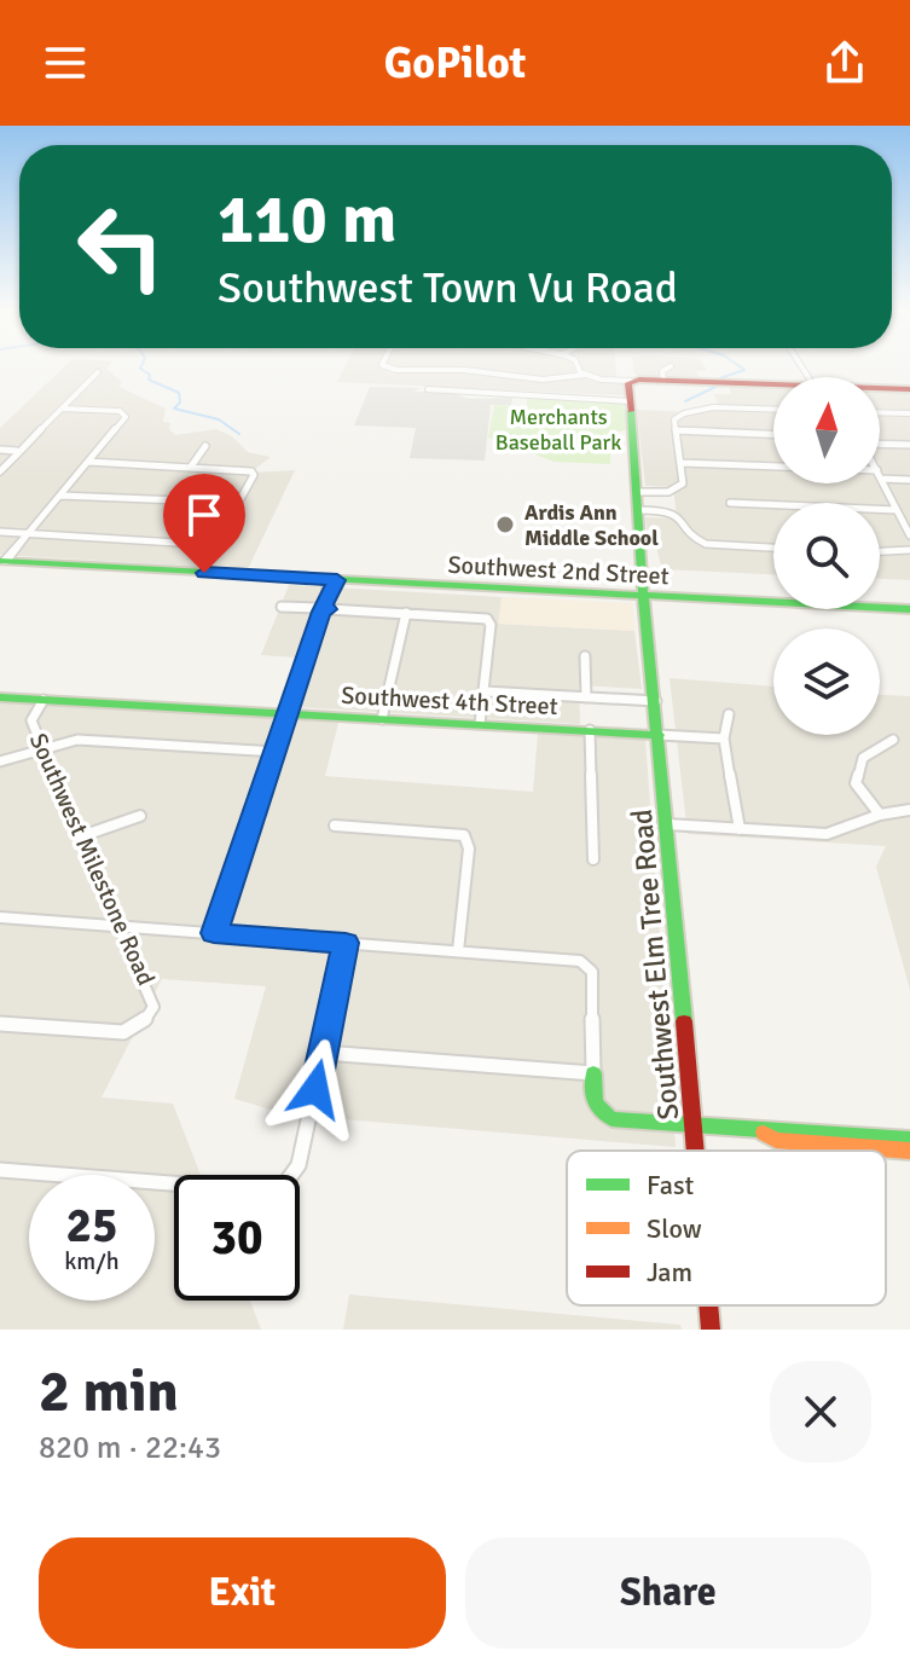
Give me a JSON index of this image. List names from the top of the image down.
{
  "streets": {
    "street": [
      "Southwest 2nd Street",
      "Southwest 4th Street",
      "Southwest Milestone Road",
      "Southwest Elm Tree Road"
    ]
  },
  "crossings": [
    ["Southwest 2nd Street", "Southwest Elm Tree Road"],
    ["Southwest 4th Street", "Southwest Milestone Road"],
    ["Southwest 4th Street", "Southwest Elm Tree Road"]
  ],
  "parks": ["Merchants Baseball Park"],
  "places": ["Ardis Ann Middle School"],
  "legend": ["Fast", "Slow", "Jam"],
  "north": "top",
  "page": {
    "header": "GoPilot",
    "turn": ["110 m", "Southwest Town Vu Road"],
    "speed": "25 km/h",
    "limit": "30",
    "heading": ["2 min", "820 m · 22:43"],
    "buttons": ["Exit", "Share"]
  }
}
